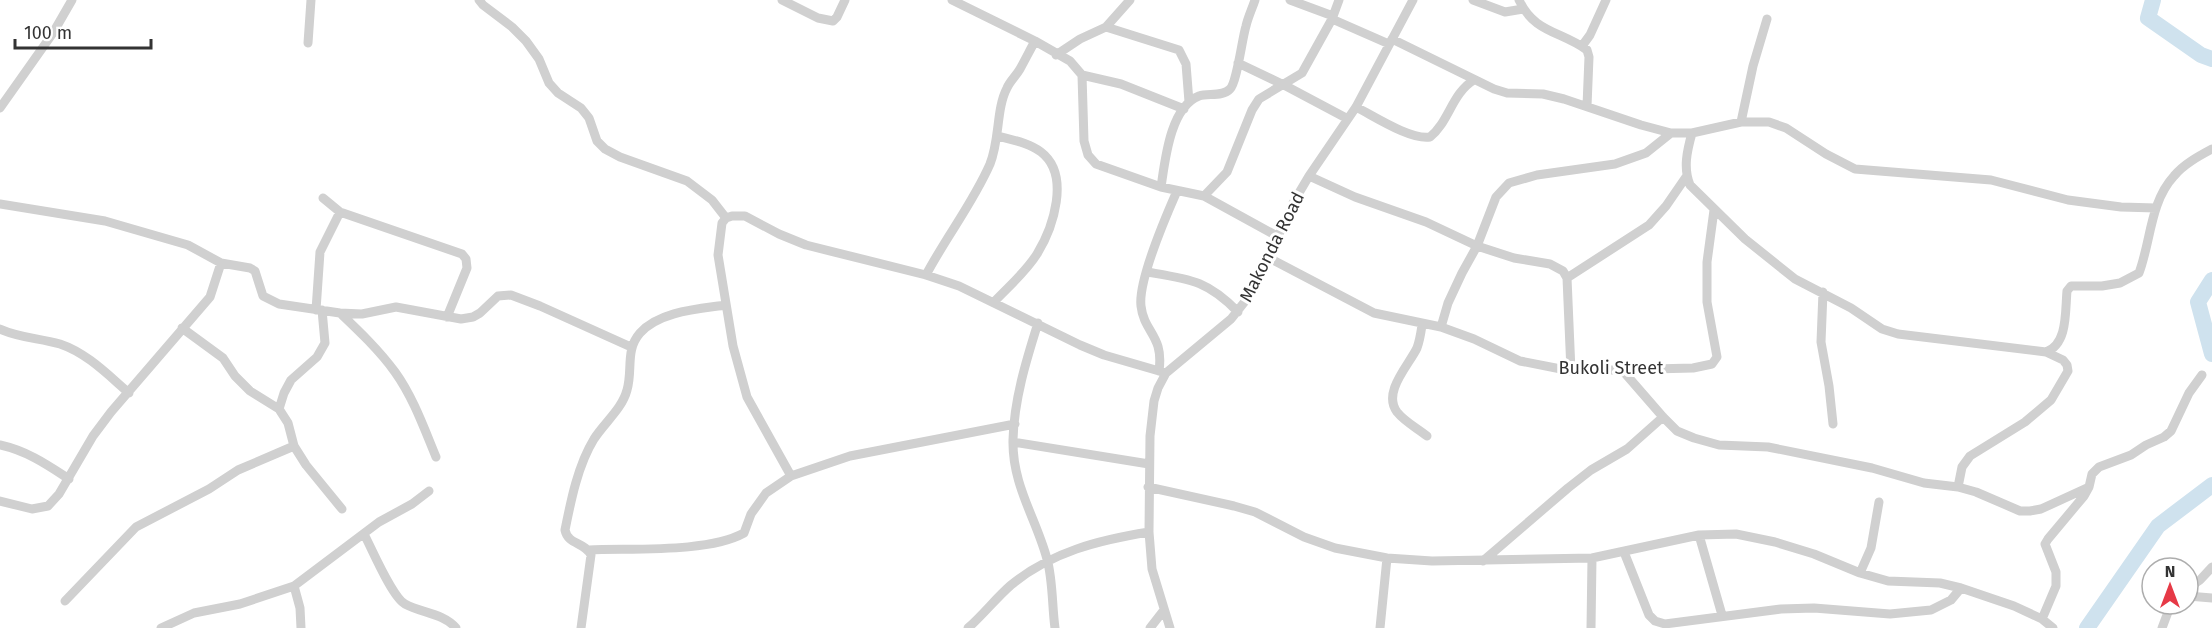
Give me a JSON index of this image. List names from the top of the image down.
{
  "streets": {
    "street": ["Makonda Road", "Bukoli Street"]
  },
  "crossings": [
    ["Makonda Road", "Bukoli Street"]
  ],
  "scale_bar": "100 m",
  "north": "top"
}
